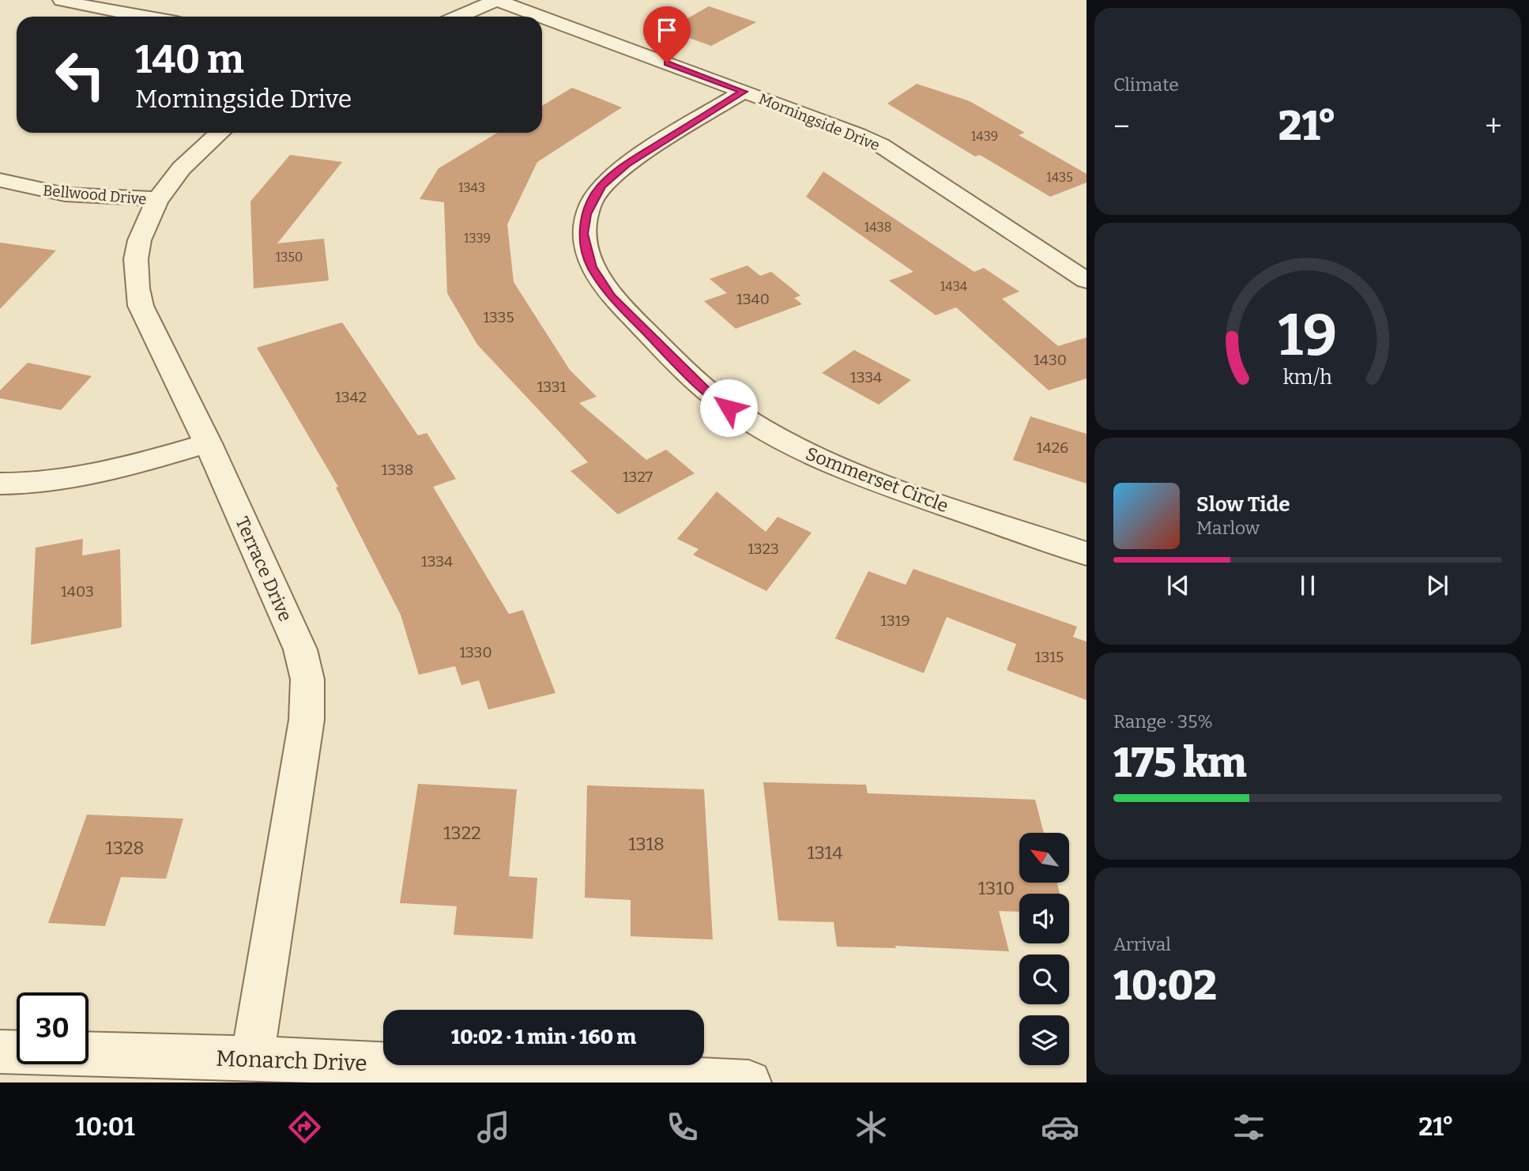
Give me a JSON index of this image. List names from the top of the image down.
{
  "streets": {
    "street": [
      "Morningside Drive",
      "Bellwood Drive",
      "Sommerset Circle",
      "Terrace Drive",
      "Monarch Drive"
    ]
  },
  "crossings": [
    ["Morningside Drive", "Sommerset Circle"],
    ["Bellwood Drive", "Terrace Drive"],
    ["Terrace Drive", "Monarch Drive"]
  ],
  "house_numbers": [
    "1439",
    "1435",
    "1343",
    "1438",
    "1339",
    "1350",
    "1434",
    "1340",
    "1335",
    "1430",
    "1334",
    "1331",
    "1342",
    "1426",
    "1338",
    "1327",
    "1323",
    "1334",
    "1403",
    "1319",
    "1330",
    "1315",
    "1322",
    "1318",
    "1328",
    "1314",
    "1310"
  ],
  "north": "top left",
  "page": {
    "tile": [
      "Climate",
      ["Range · 35%", "175 km"],
      ["Arrival", "10:02"]
    ],
    "turn": ["140 m", "Morningside Drive"],
    "heat": ["−", "21°", "+"],
    "song": ["Slow Tide", "Marlow"],
    "limit": "30",
    "trip": "10:02 · 1 min · 160 m",
    "tabs": ["10:01", "21°"],
    "gauge": ["19", "km/h"]
  }
}
